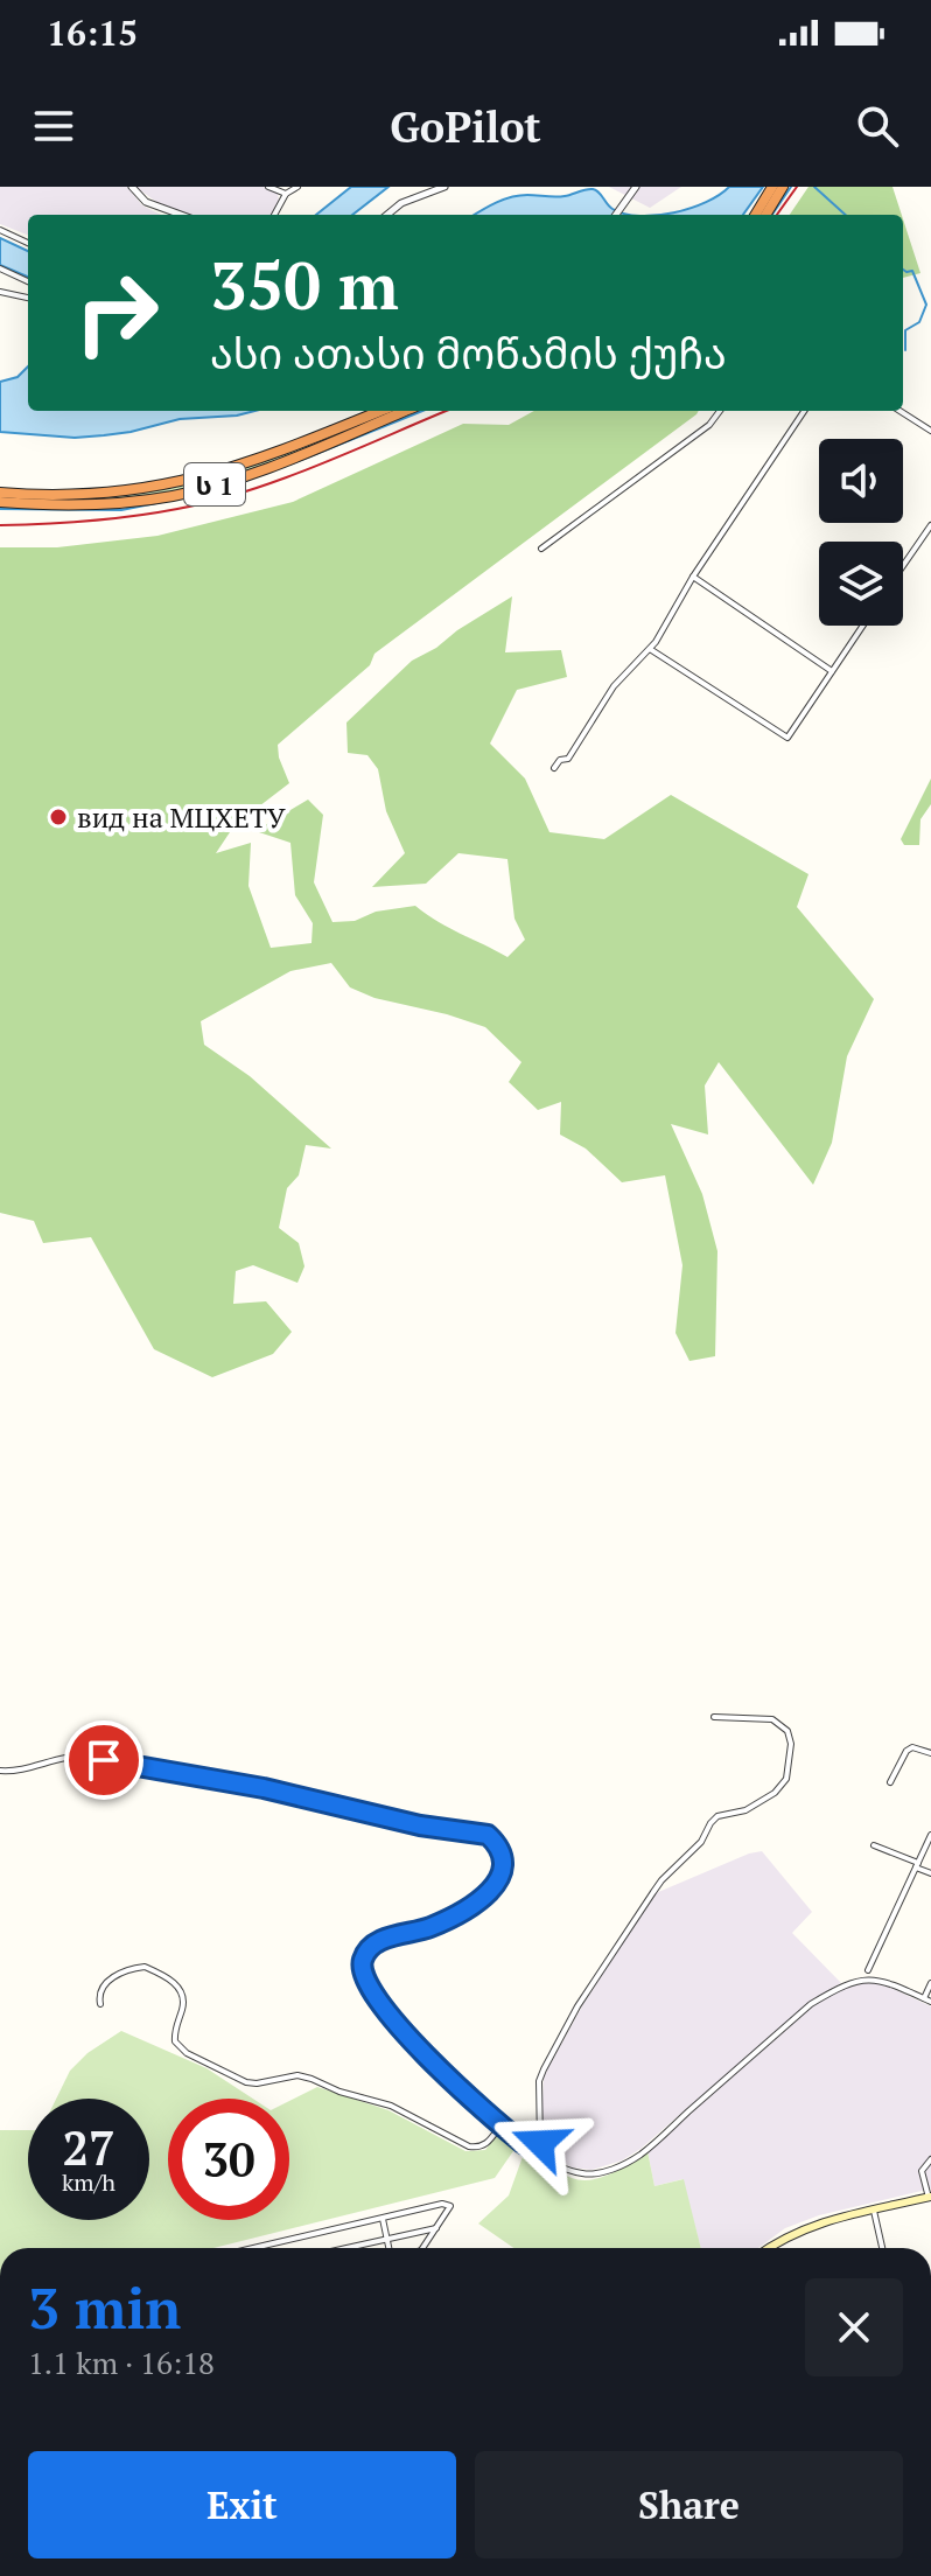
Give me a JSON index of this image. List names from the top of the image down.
{
  "streets": {
    "highway": ["ს 1"]
  },
  "places": ["вид на МЦХЕТУ"],
  "page": {
    "status": "16:15",
    "header": "GoPilot",
    "turn": ["350 m", "ასი ათასი მოწამის ქუჩა"],
    "speed": "27 km/h",
    "limit": "30",
    "heading": ["3 min", "1.1 km · 16:18"],
    "buttons": ["Exit", "Share"]
  }
}
